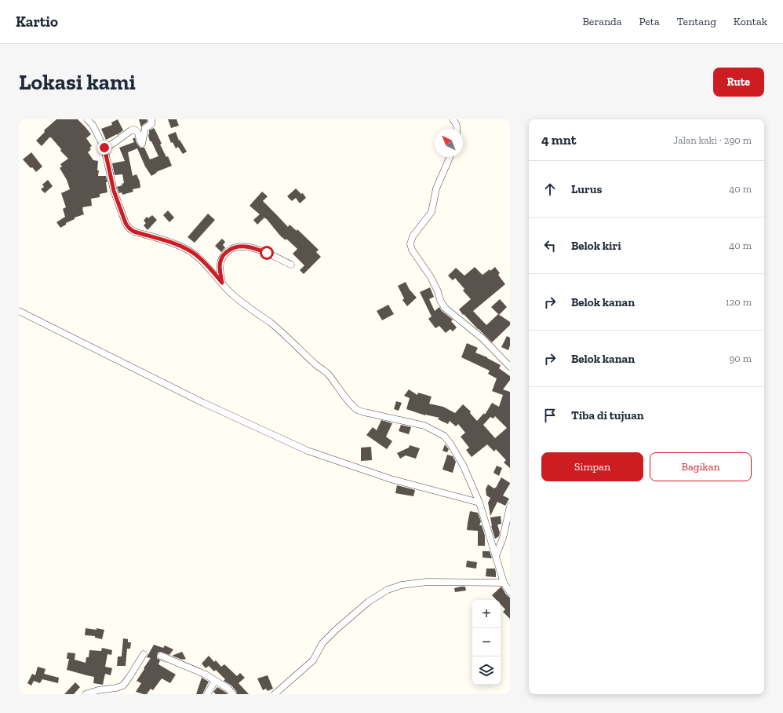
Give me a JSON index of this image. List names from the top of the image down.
{
  "north": "top left",
  "page": {
    "header": "Kartio",
    "nav": [
      "Beranda",
      "Peta",
      "Tentang",
      "Kontak"
    ],
    "buttons": [
      "Rute",
      ["Simpan", "Bagikan"]
    ],
    "title": "Lokasi kami",
    "heading": ["4 mnt", "Jalan kaki · 290 m"],
    "list": [
      ["Lurus", "40 m"],
      ["Belok kiri", "40 m"],
      ["Belok kanan", "120 m"],
      ["Belok kanan", "90 m"],
      "Tiba di tujuan"
    ],
    "map_buttons": ["+", "−"]
  }
}
